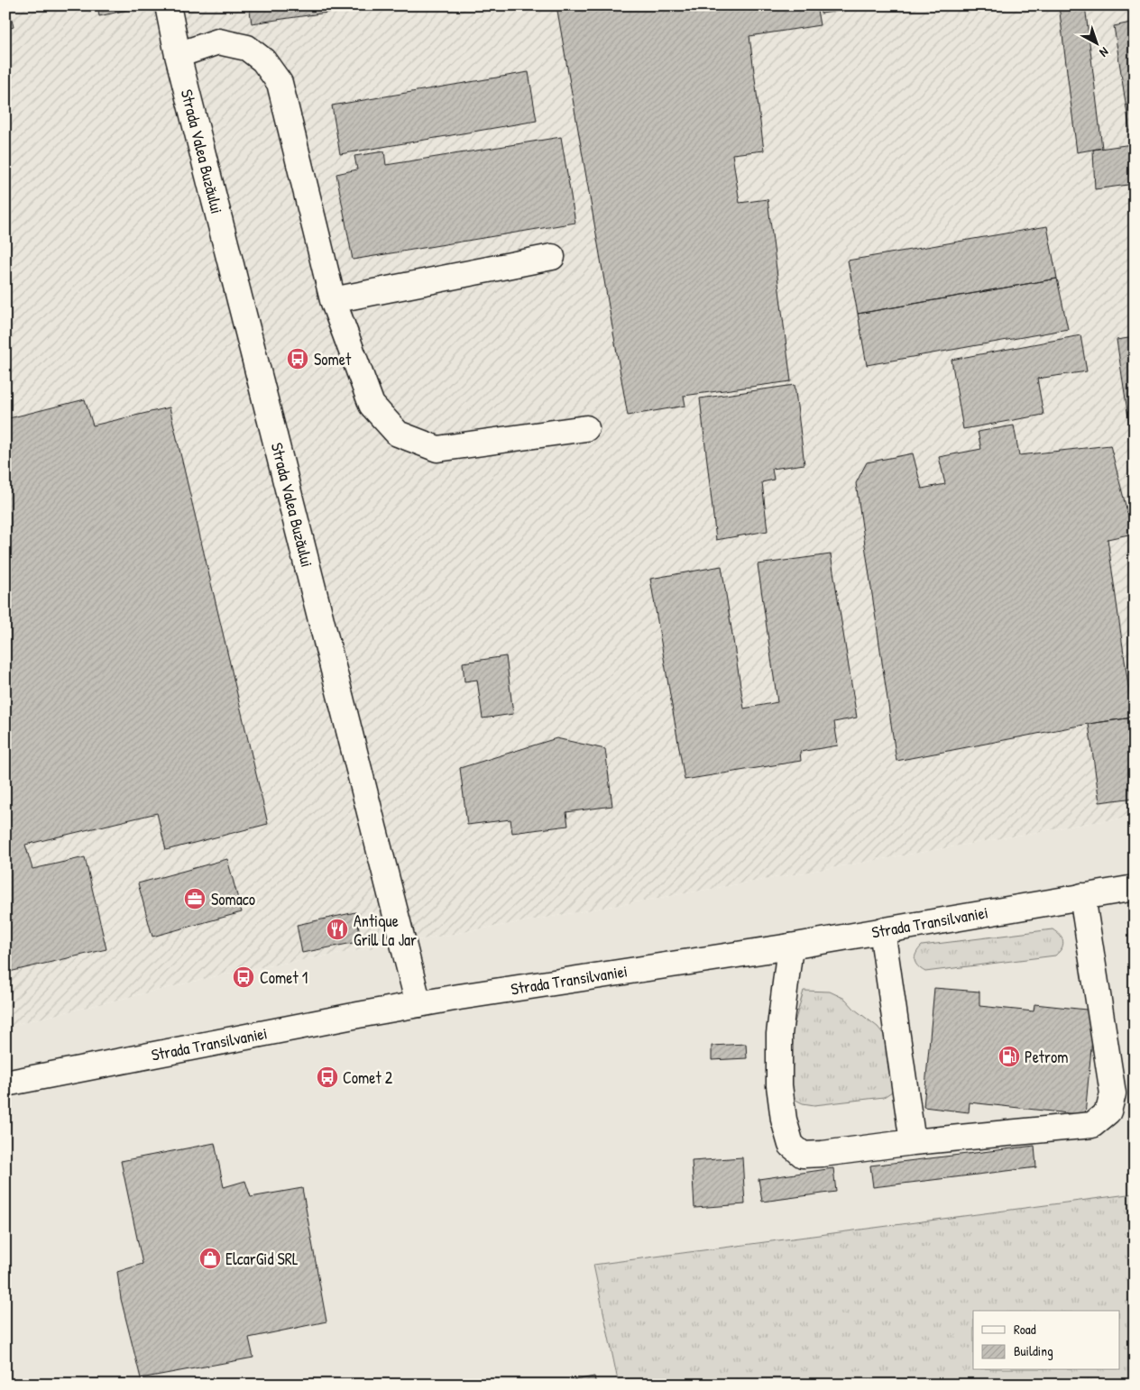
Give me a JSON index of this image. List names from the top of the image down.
{
  "streets": {
    "main road": ["Strada Valea Buzăului", "Strada Transilvaniei"]
  },
  "crossings": [
    ["Strada Valea Buzăului", "Strada Transilvaniei"]
  ],
  "places": {
    "bus stop": ["Somet", "Comet 1", "Comet 2"],
    "office": ["Somaco"],
    "restaurant": ["Antique Grill La Jar"],
    "fuel station": ["Petrom"],
    "shop": ["ElcarGid SRL"]
  },
  "legend": ["Road", "Building"],
  "north": "bottom right"
}
